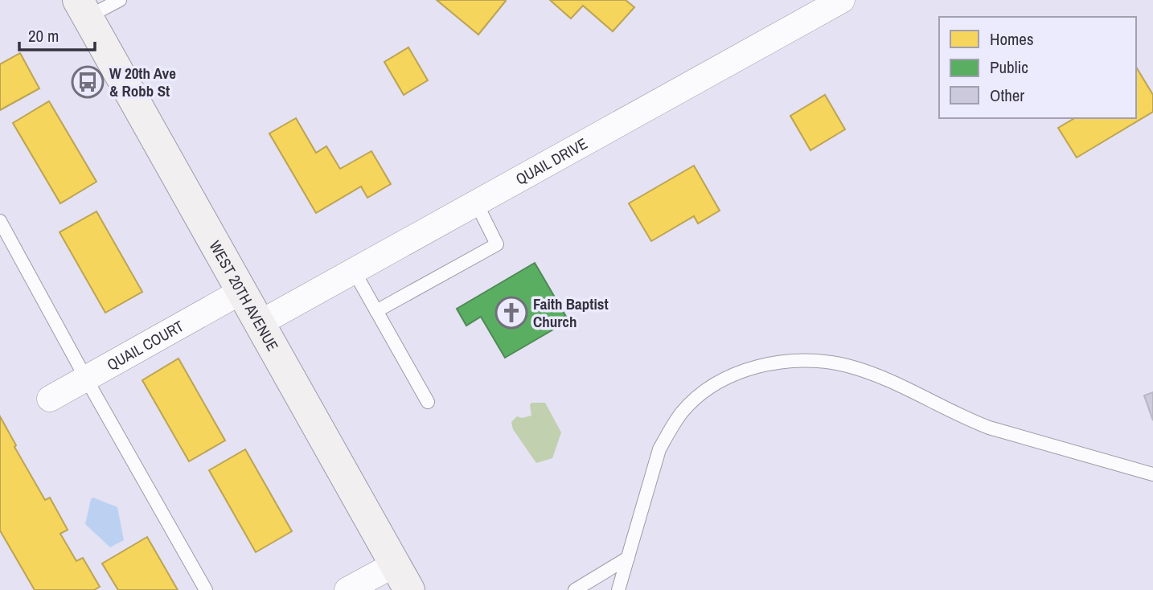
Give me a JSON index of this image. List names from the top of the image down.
{
  "streets": {
    "street": ["QUAIL DRIVE", "WEST 20TH AVENUE", "QUAIL COURT"]
  },
  "crossings": [
    ["QUAIL DRIVE", "WEST 20TH AVENUE"],
    ["WEST 20TH AVENUE", "QUAIL COURT"]
  ],
  "places": {
    "bus stop": ["W 20th Ave & Robb St"],
    "church": ["Faith Baptist Church"]
  },
  "legend": ["Homes", "Public", "Other"],
  "scale_bar": "20 m"
}
